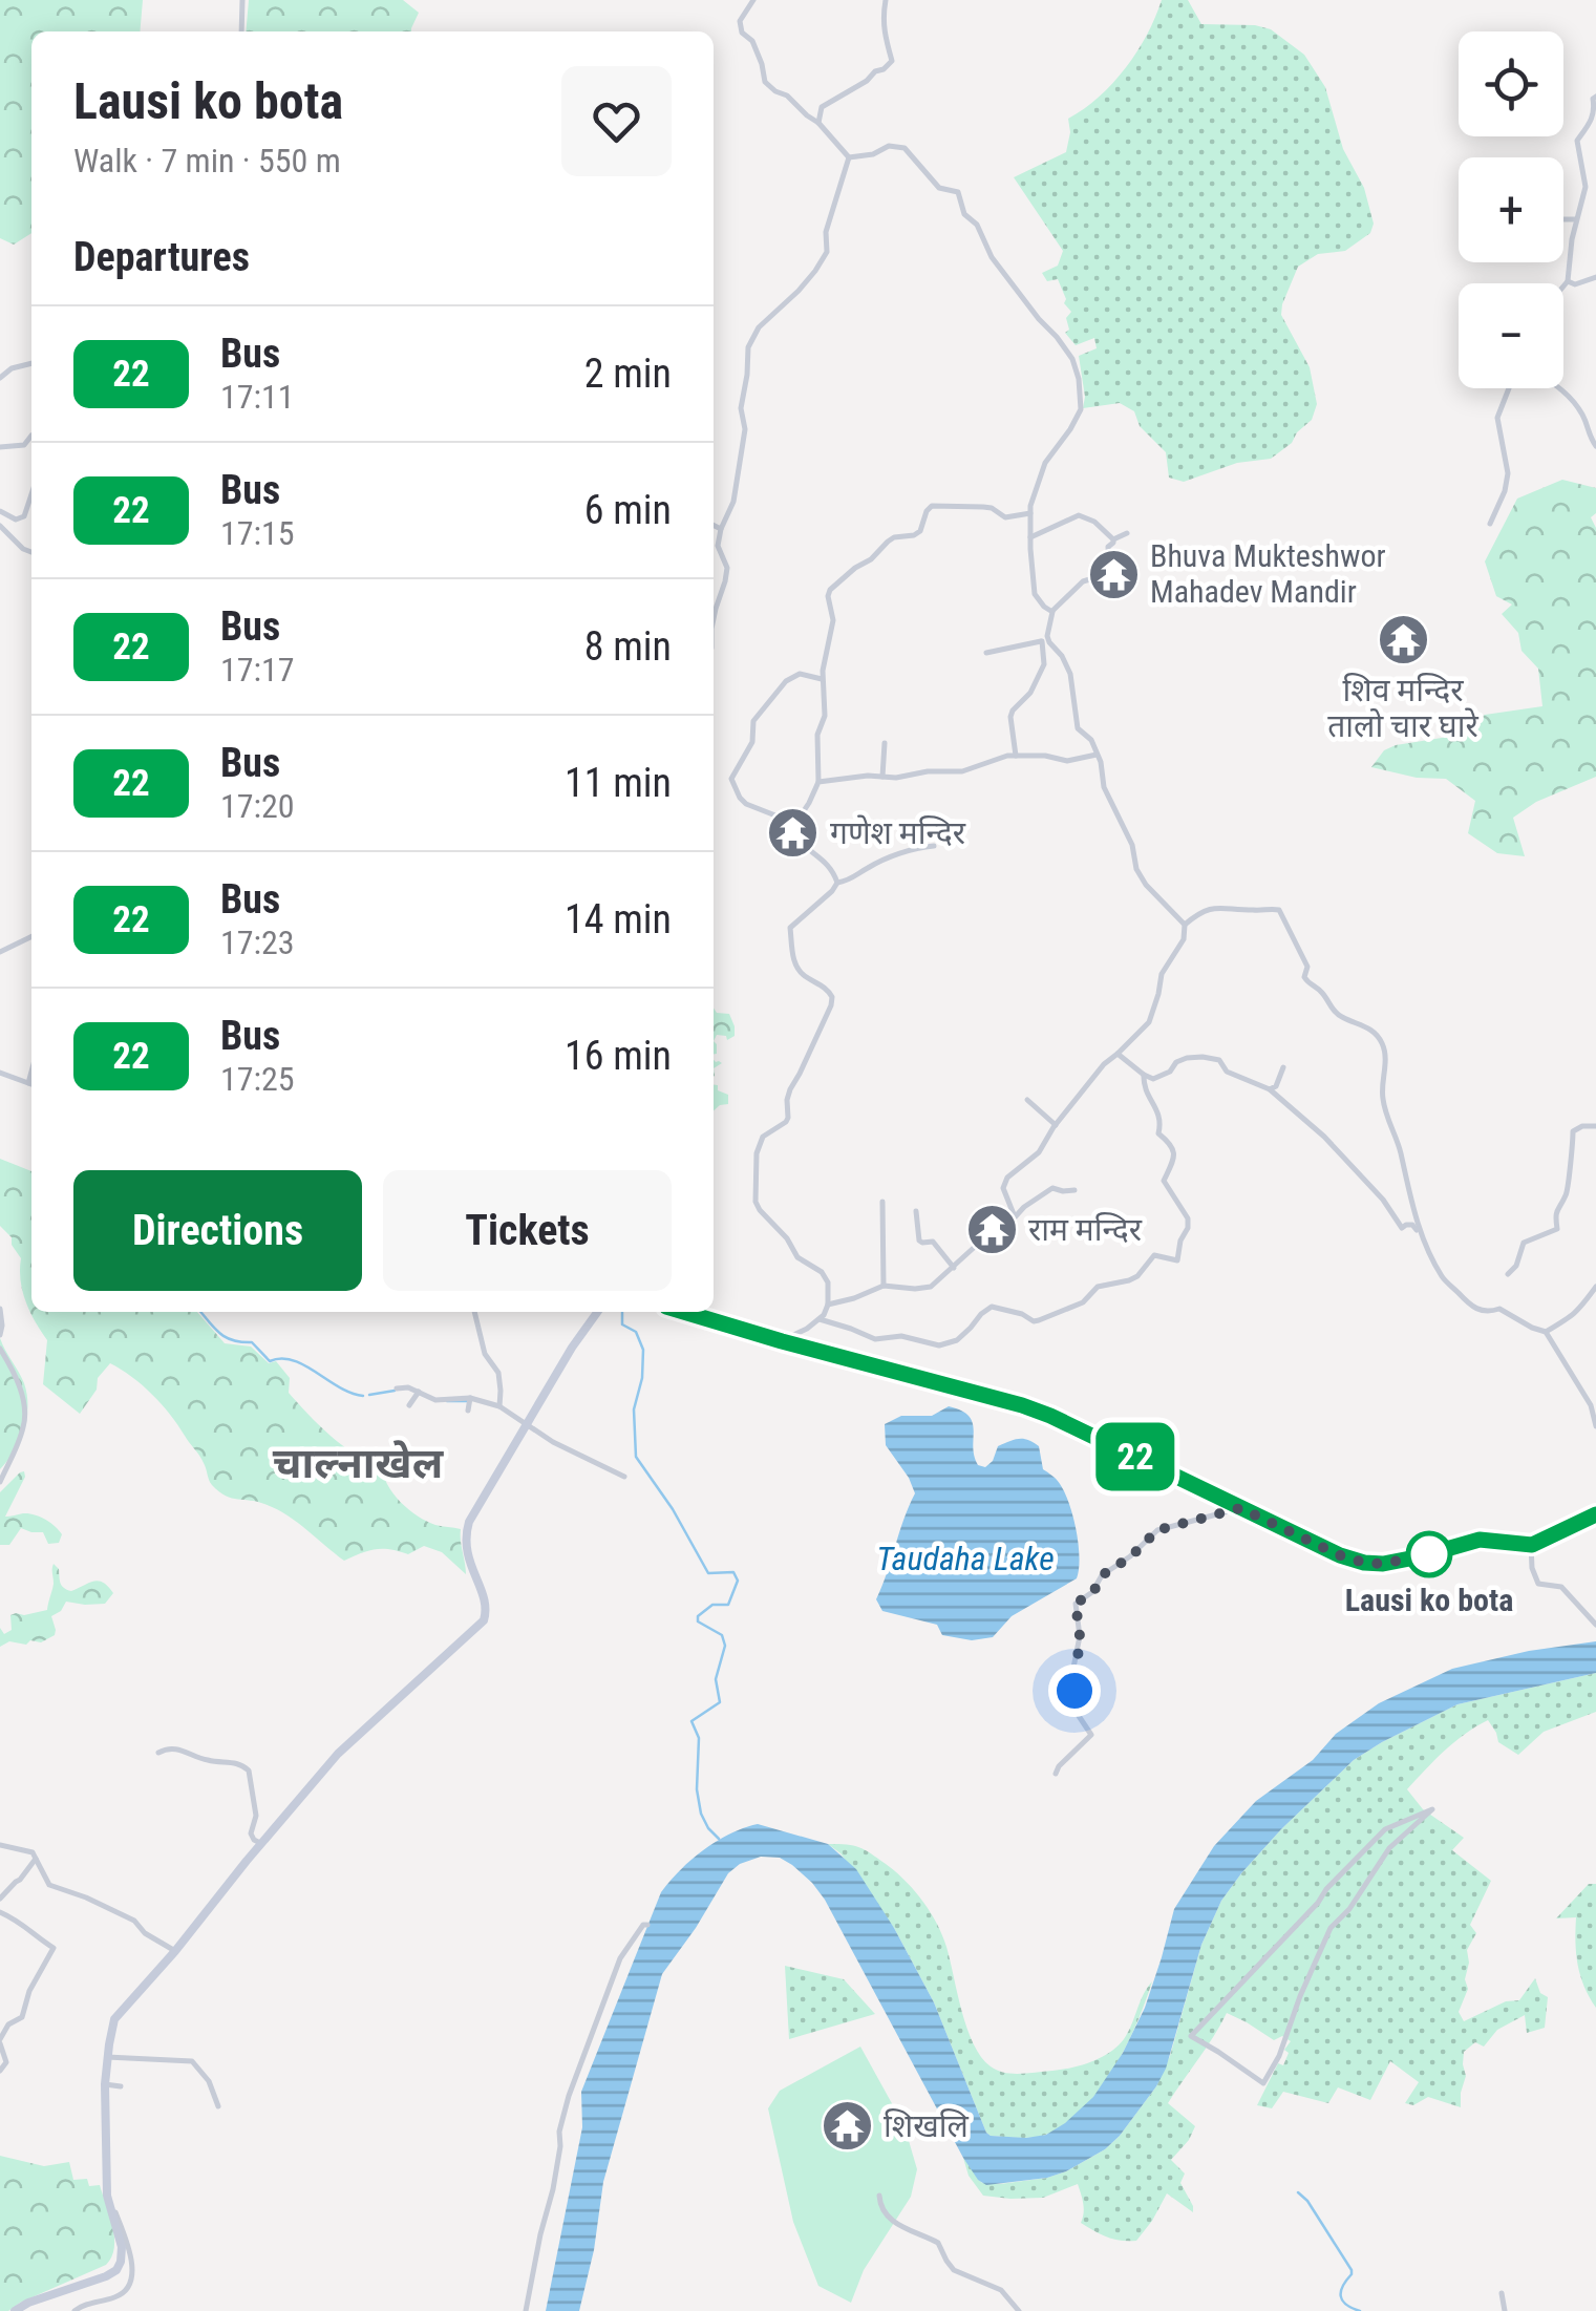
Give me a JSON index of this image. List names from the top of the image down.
{
  "districts": ["चाल्नाखेल"],
  "water": ["Taudaha Lake"],
  "places": {
    "temple": [
      "Bhuva Mukteshwor Mahadev Mandir",
      "शिव मन्दिर तालो चार घारे",
      "गणेश मन्दिर",
      "राम मन्दिर",
      "शिखलि"
    ],
    "other": ["Lausi ko bota"]
  },
  "lines": ["bus line 22"],
  "page": {
    "on_map": "22",
    "map_buttons": ["+", "−"],
    "heading": [
      ["Lausi ko bota", "Walk · 7 min · 550 m"],
      "Departures"
    ],
    "list": [
      {
        "mark": "22",
        "name": "Bus",
        "note": "17:11",
        "value": "2 min"
      },
      {
        "mark": "22",
        "name": "Bus",
        "note": "17:15",
        "value": "6 min"
      },
      {
        "mark": "22",
        "name": "Bus",
        "note": "17:17",
        "value": "8 min"
      },
      {
        "mark": "22",
        "name": "Bus",
        "note": "17:20",
        "value": "11 min"
      },
      {
        "mark": "22",
        "name": "Bus",
        "note": "17:23",
        "value": "14 min"
      },
      {
        "mark": "22",
        "name": "Bus",
        "note": "17:25",
        "value": "16 min"
      }
    ],
    "buttons": ["Directions", "Tickets"]
  }
}
